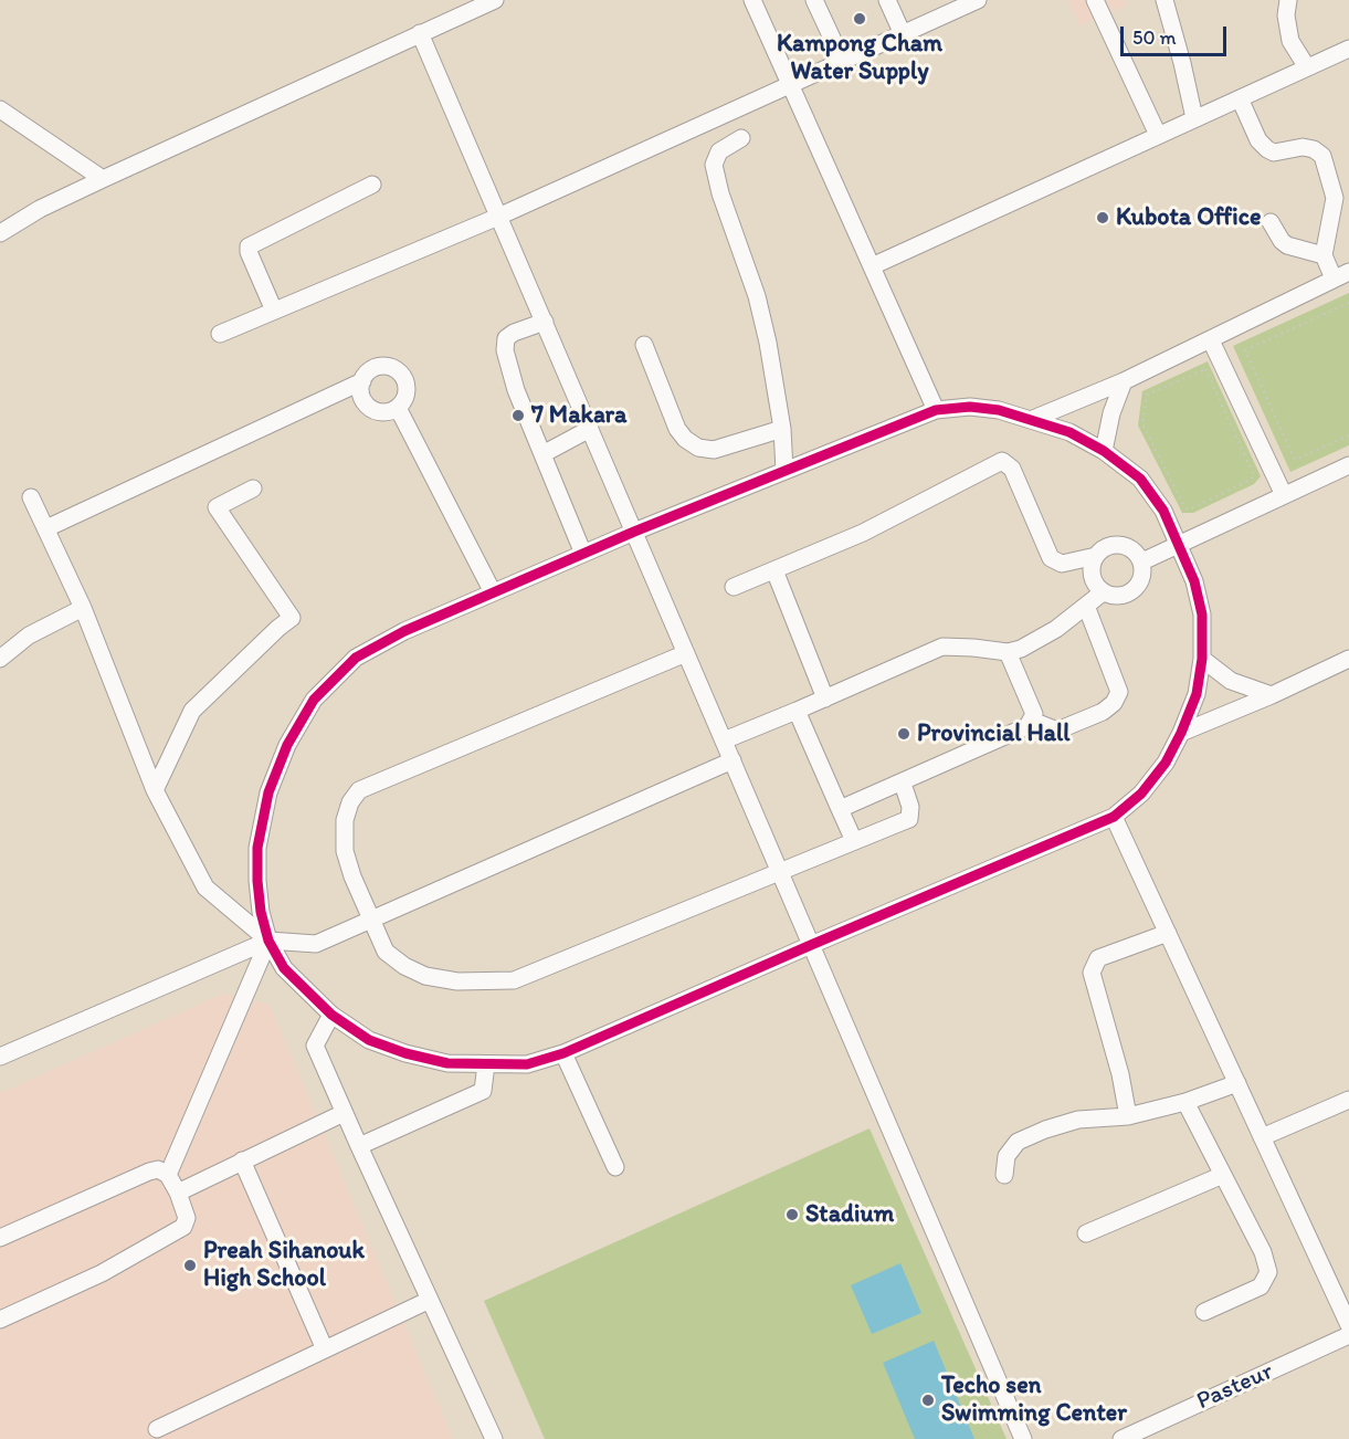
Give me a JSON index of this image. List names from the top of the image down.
{
  "streets": {
    "street": ["Pasteur"]
  },
  "places": [
    "Kampong Cham Water Supply",
    "Kubota Office",
    "7 Makara",
    "Provincial Hall",
    "Stadium",
    "Preah Sihanouk High School",
    "Techo sen Swimming Center"
  ],
  "scale_bar": "50 m"
}
